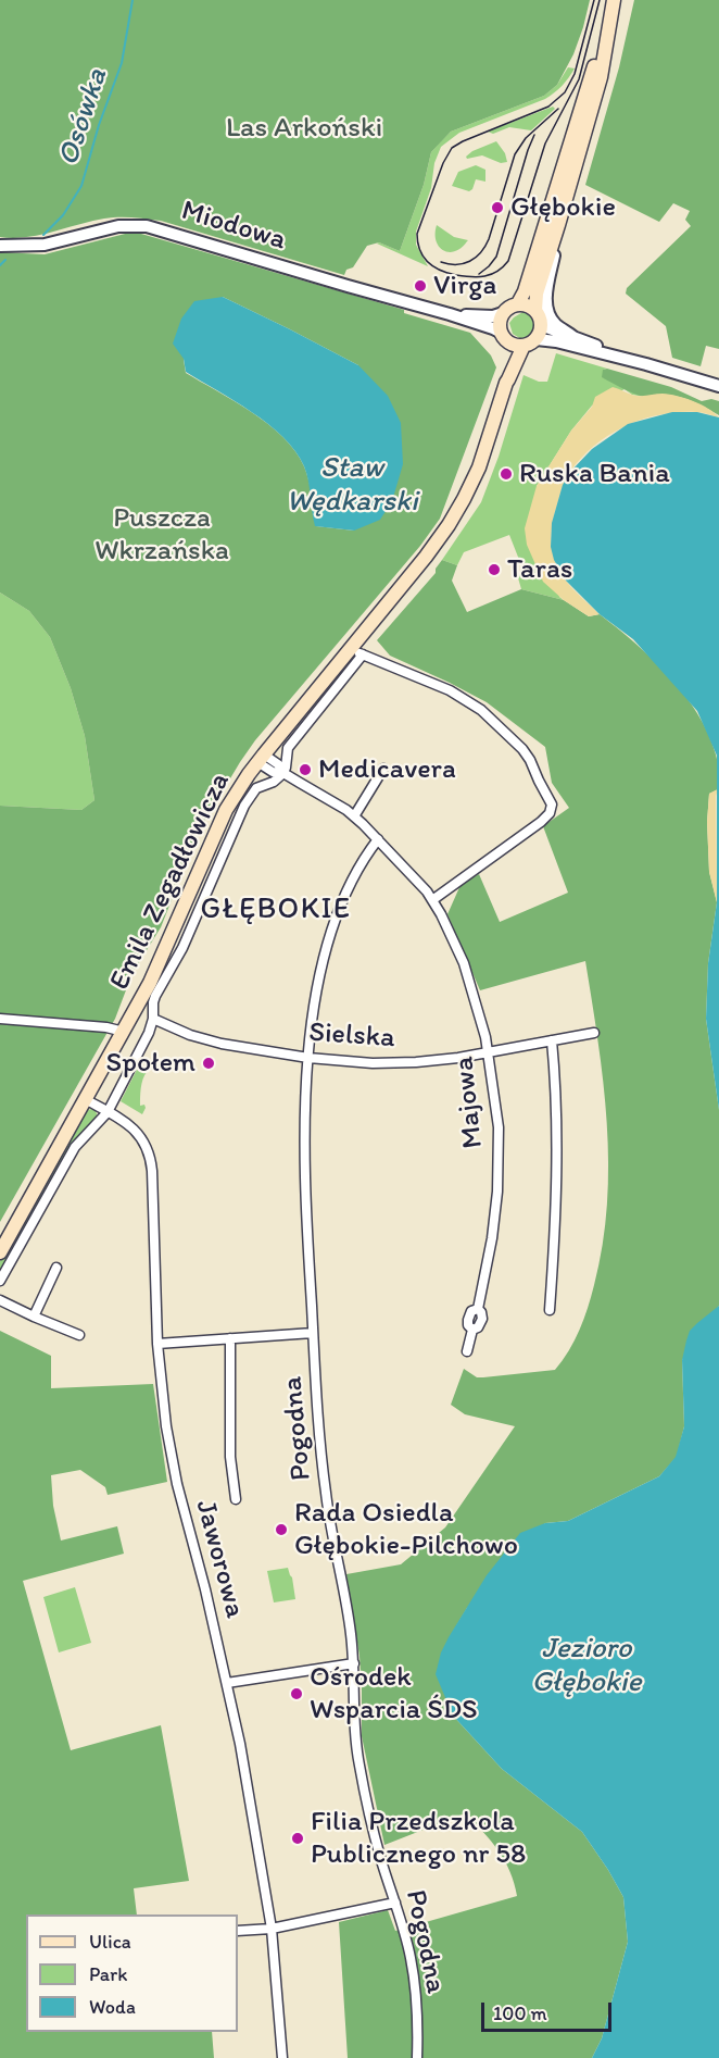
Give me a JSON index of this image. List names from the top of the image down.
{
  "streets": {
    "main road": ["Emila Zegadłowicza"],
    "street": [
      "Miodowa",
      "Sielska",
      "Majowa",
      "Pogodna",
      "Jaworowa"
    ]
  },
  "crossings": [
    ["Miodowa", "Emila Zegadłowicza"],
    ["Emila Zegadłowicza", "Majowa"],
    ["Emila Zegadłowicza", "Jaworowa"],
    ["Sielska", "Majowa"],
    ["Sielska", "Pogodna"],
    ["Majowa", "Pogodna"]
  ],
  "districts": ["GŁĘBOKIE"],
  "water": ["Osówka", "Staw Wędkarski", "Jezioro Głębokie"],
  "parks": ["Las Arkoński", "Puszcza Wkrzańska"],
  "places": [
    "Głębokie",
    "Virga",
    "Ruska Bania",
    "Taras",
    "Medicavera",
    "Społem",
    "Rada Osiedla Głębokie-Pilchowo",
    "Ośrodek Wsparcia ŚDS",
    "Filia Przedszkola Publicznego nr 58"
  ],
  "legend": ["Ulica", "Park", "Woda"],
  "scale_bar": "100 m"
}
